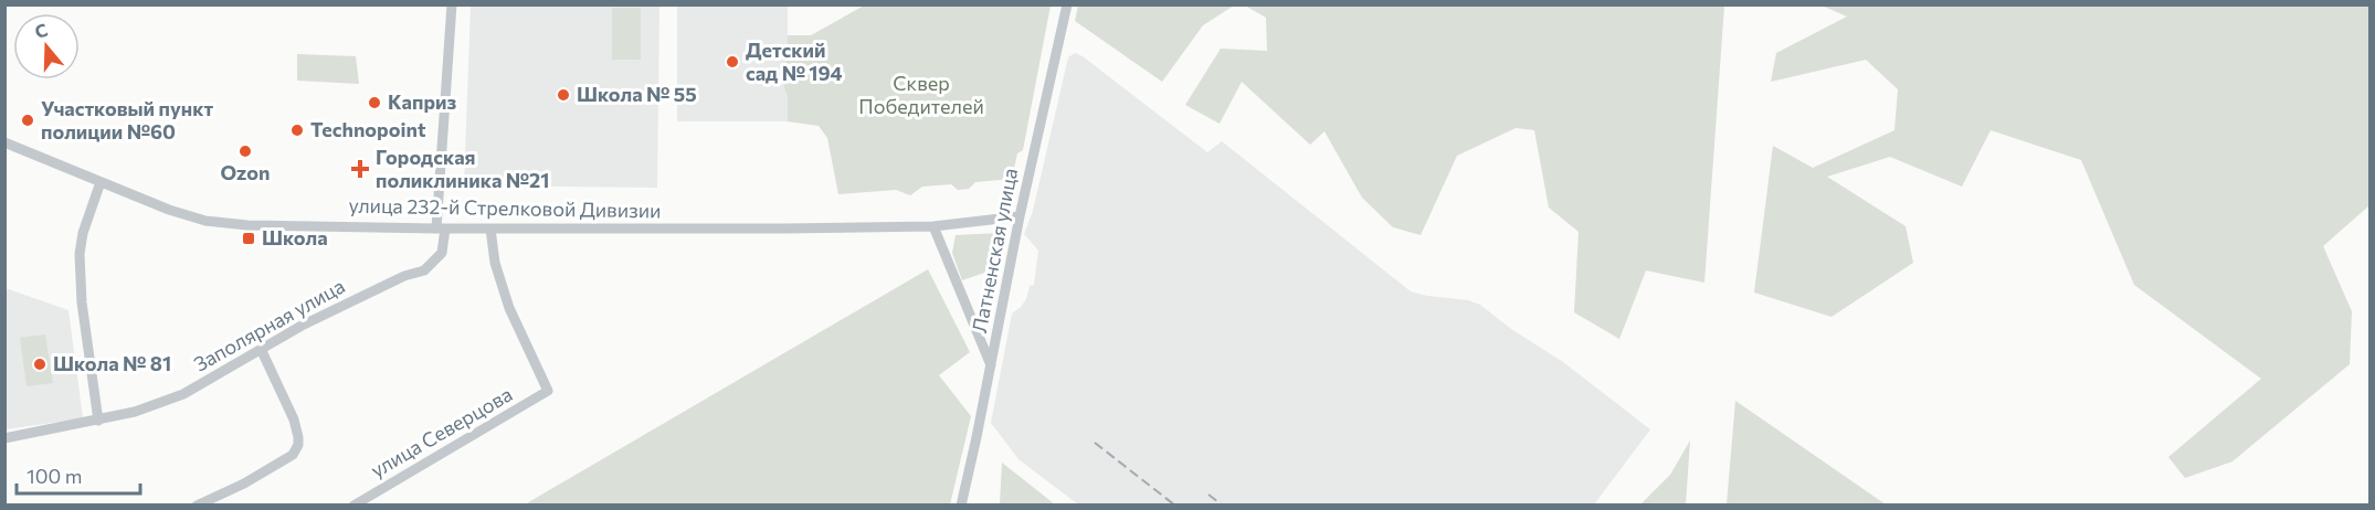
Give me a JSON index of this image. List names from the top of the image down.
{
  "streets": {
    "street": [
      "улица 232-й Стрелковой Дивизии",
      "Латненская улица",
      "Заполярная улица",
      "улица Северцова"
    ]
  },
  "crossings": [
    ["улица 232-й Стрелковой Дивизии", "Латненская улица"],
    ["улица 232-й Стрелковой Дивизии", "Заполярная улица"],
    ["улица 232-й Стрелковой Дивизии", "улица Северцова"]
  ],
  "parks": ["Сквер Победителей"],
  "places": {
    "other": [
      "Детский сад № 194",
      "Школа № 55",
      "Каприз",
      "Участковый пункт полиции №60",
      "Technopoint",
      "Ozon",
      "Школа № 81"
    ],
    "health": ["Городская поликлиника №21"],
    "transit": ["Школа"]
  },
  "scale_bar": "100 m",
  "north": "top"
}
